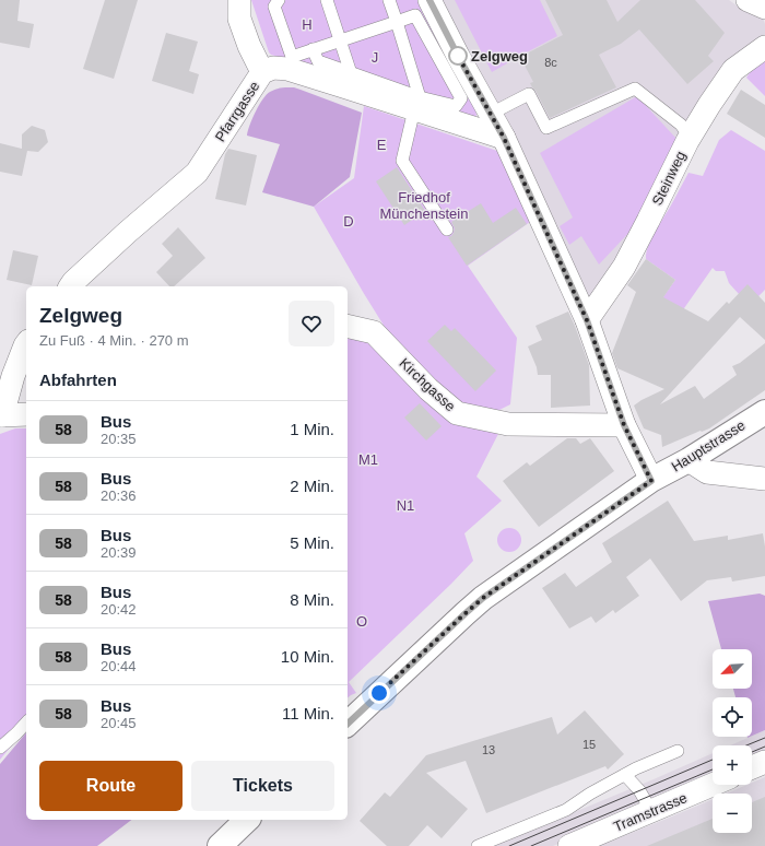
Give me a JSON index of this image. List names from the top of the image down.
{
  "streets": {
    "main road": ["Hauptstrasse"],
    "street": [
      "Pfarrgasse",
      "Steinweg",
      "Kirchgasse",
      "Tramstrasse"
    ]
  },
  "parks": [
    "H",
    "J",
    "E",
    "Friedhof Münchenstein",
    "D",
    "M1",
    "N1",
    "O"
  ],
  "places": ["Zelgweg"],
  "lines": ["bus line 58"],
  "house_numbers": ["8c", "15", "13"],
  "north": "bottom left",
  "page": {
    "heading": [
      ["Zelgweg", "Zu Fuß · 4 Min. · 270 m"],
      "Abfahrten"
    ],
    "list": [
      {
        "mark": "58",
        "name": "Bus",
        "note": "20:35",
        "value": "1 Min."
      },
      {
        "mark": "58",
        "name": "Bus",
        "note": "20:36",
        "value": "2 Min."
      },
      {
        "mark": "58",
        "name": "Bus",
        "note": "20:39",
        "value": "5 Min."
      },
      {
        "mark": "58",
        "name": "Bus",
        "note": "20:42",
        "value": "8 Min."
      },
      {
        "mark": "58",
        "name": "Bus",
        "note": "20:44",
        "value": "10 Min."
      },
      {
        "mark": "58",
        "name": "Bus",
        "note": "20:45",
        "value": "11 Min."
      }
    ],
    "map_buttons": ["+", "−"],
    "buttons": ["Route", "Tickets"]
  }
}
